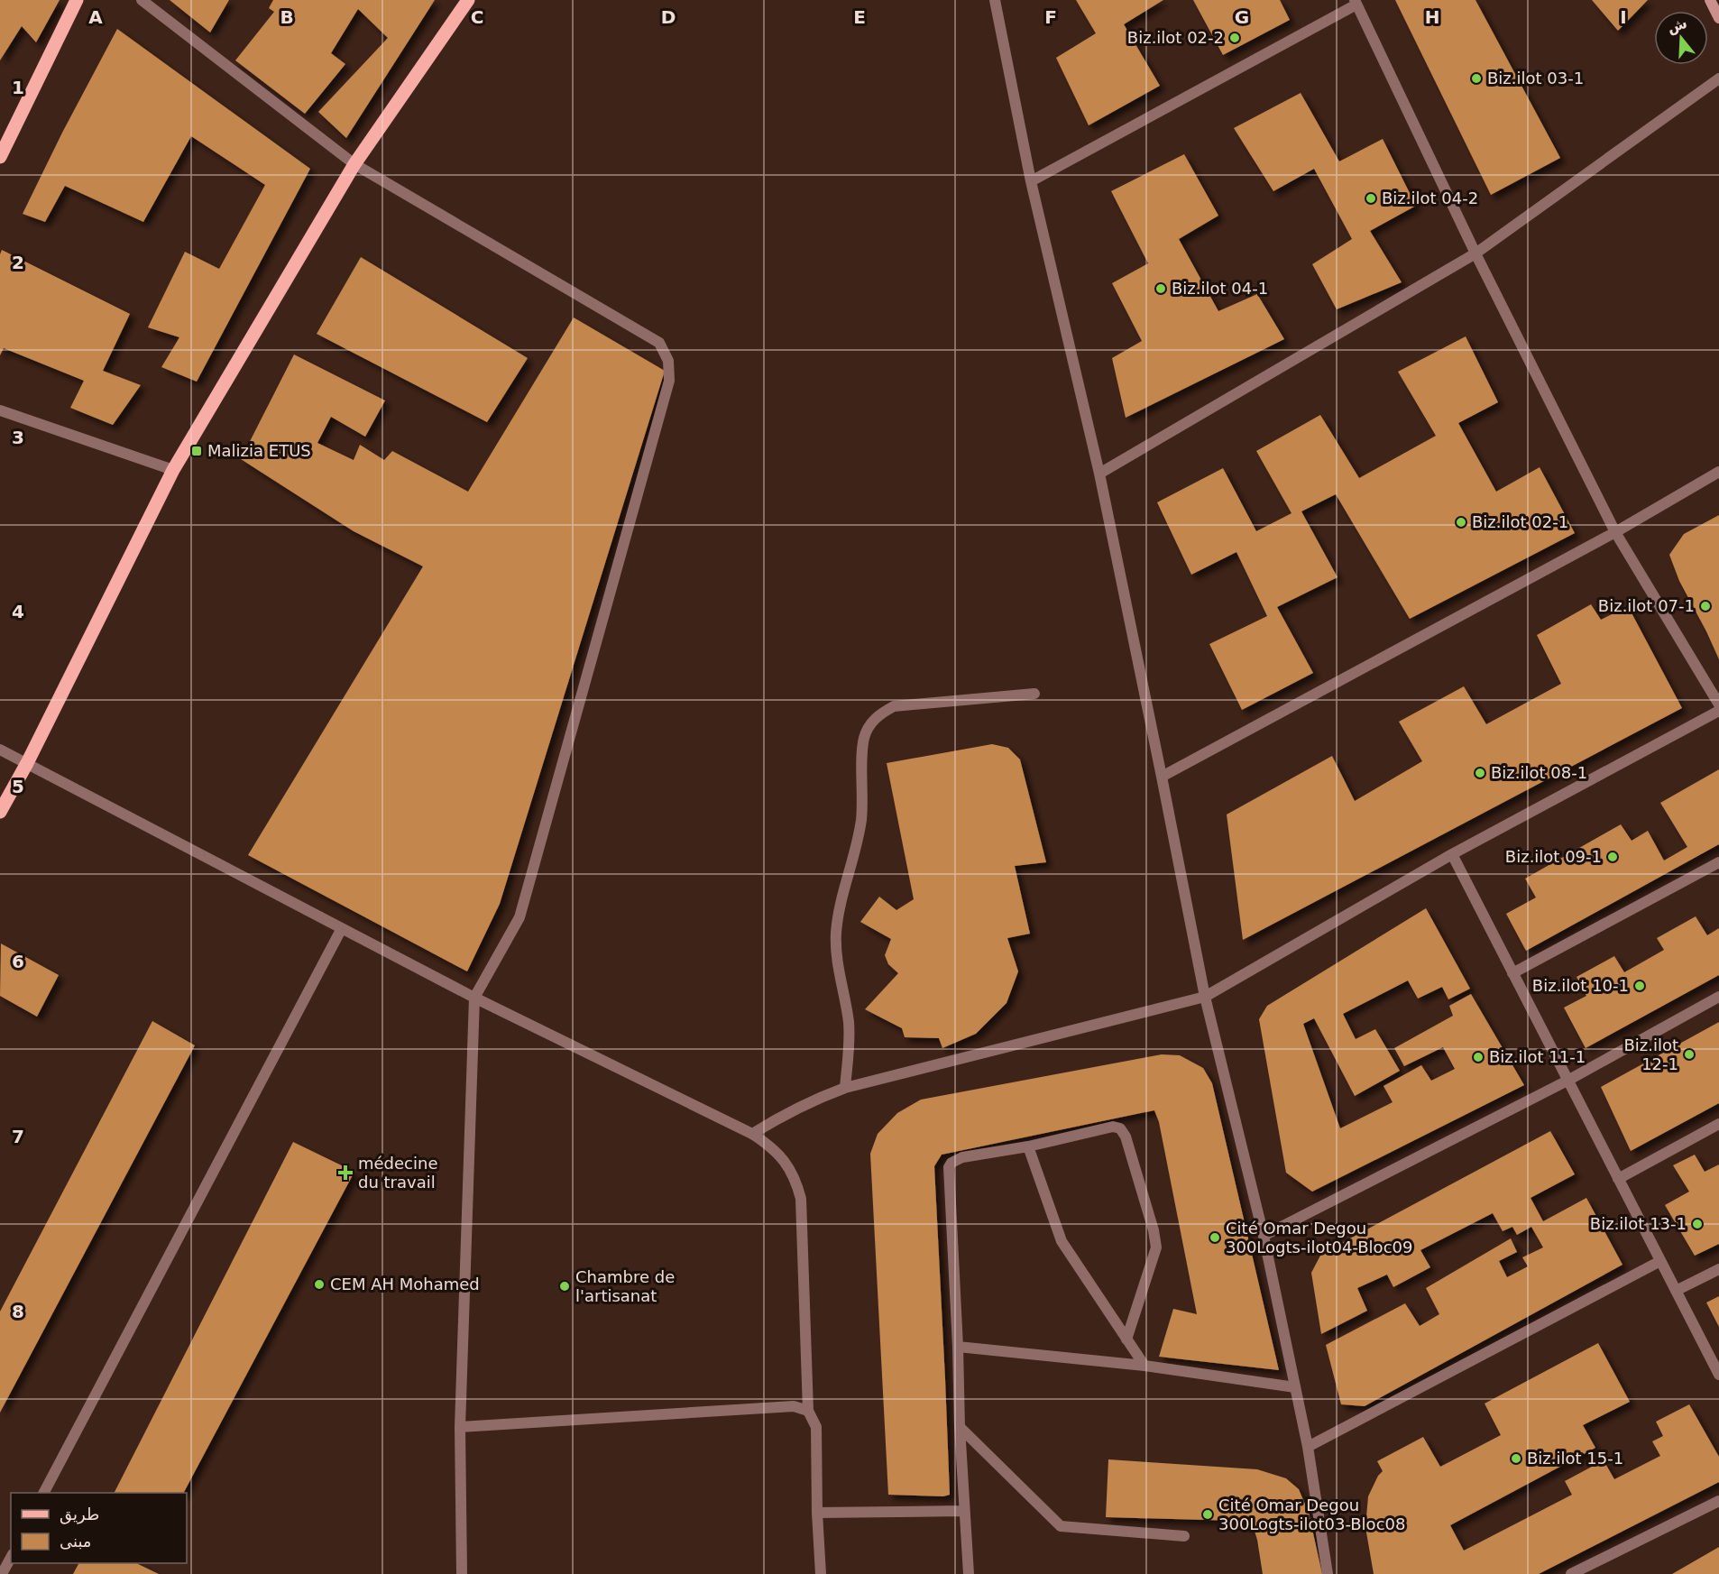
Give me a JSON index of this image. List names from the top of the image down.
{
  "places": {
    "other": [
      "Biz.ilot 02-2",
      "Biz.ilot 03-1",
      "Biz.ilot 04-2",
      "Biz.ilot 04-1",
      "Biz.ilot 02-1",
      "Biz.ilot 07-1",
      "Biz.ilot 08-1",
      "Biz.ilot 09-1",
      "Biz.ilot 10-1",
      "Biz.ilot 12-1",
      "Biz.ilot 11-1",
      "Biz.ilot 13-1",
      "Cité Omar Degou 300Logts-ilot04-Bloc09",
      "CEM AH Mohamed",
      "Chambre de l'artisanat",
      "Biz.ilot 15-1",
      "Cité Omar Degou 300Logts-ilot03-Bloc08"
    ],
    "transit": ["Malizia ETUS"],
    "health": ["médecine du travail"]
  },
  "legend": ["طريق", "مبنى"],
  "north": "top",
  "grid": {
    "columns": [
      "A",
      "B",
      "C",
      "D",
      "E",
      "F",
      "G",
      "H",
      "I"
    ],
    "rows": [
      "1",
      "2",
      "3",
      "4",
      "5",
      "6",
      "7",
      "8"
    ]
  }
}
